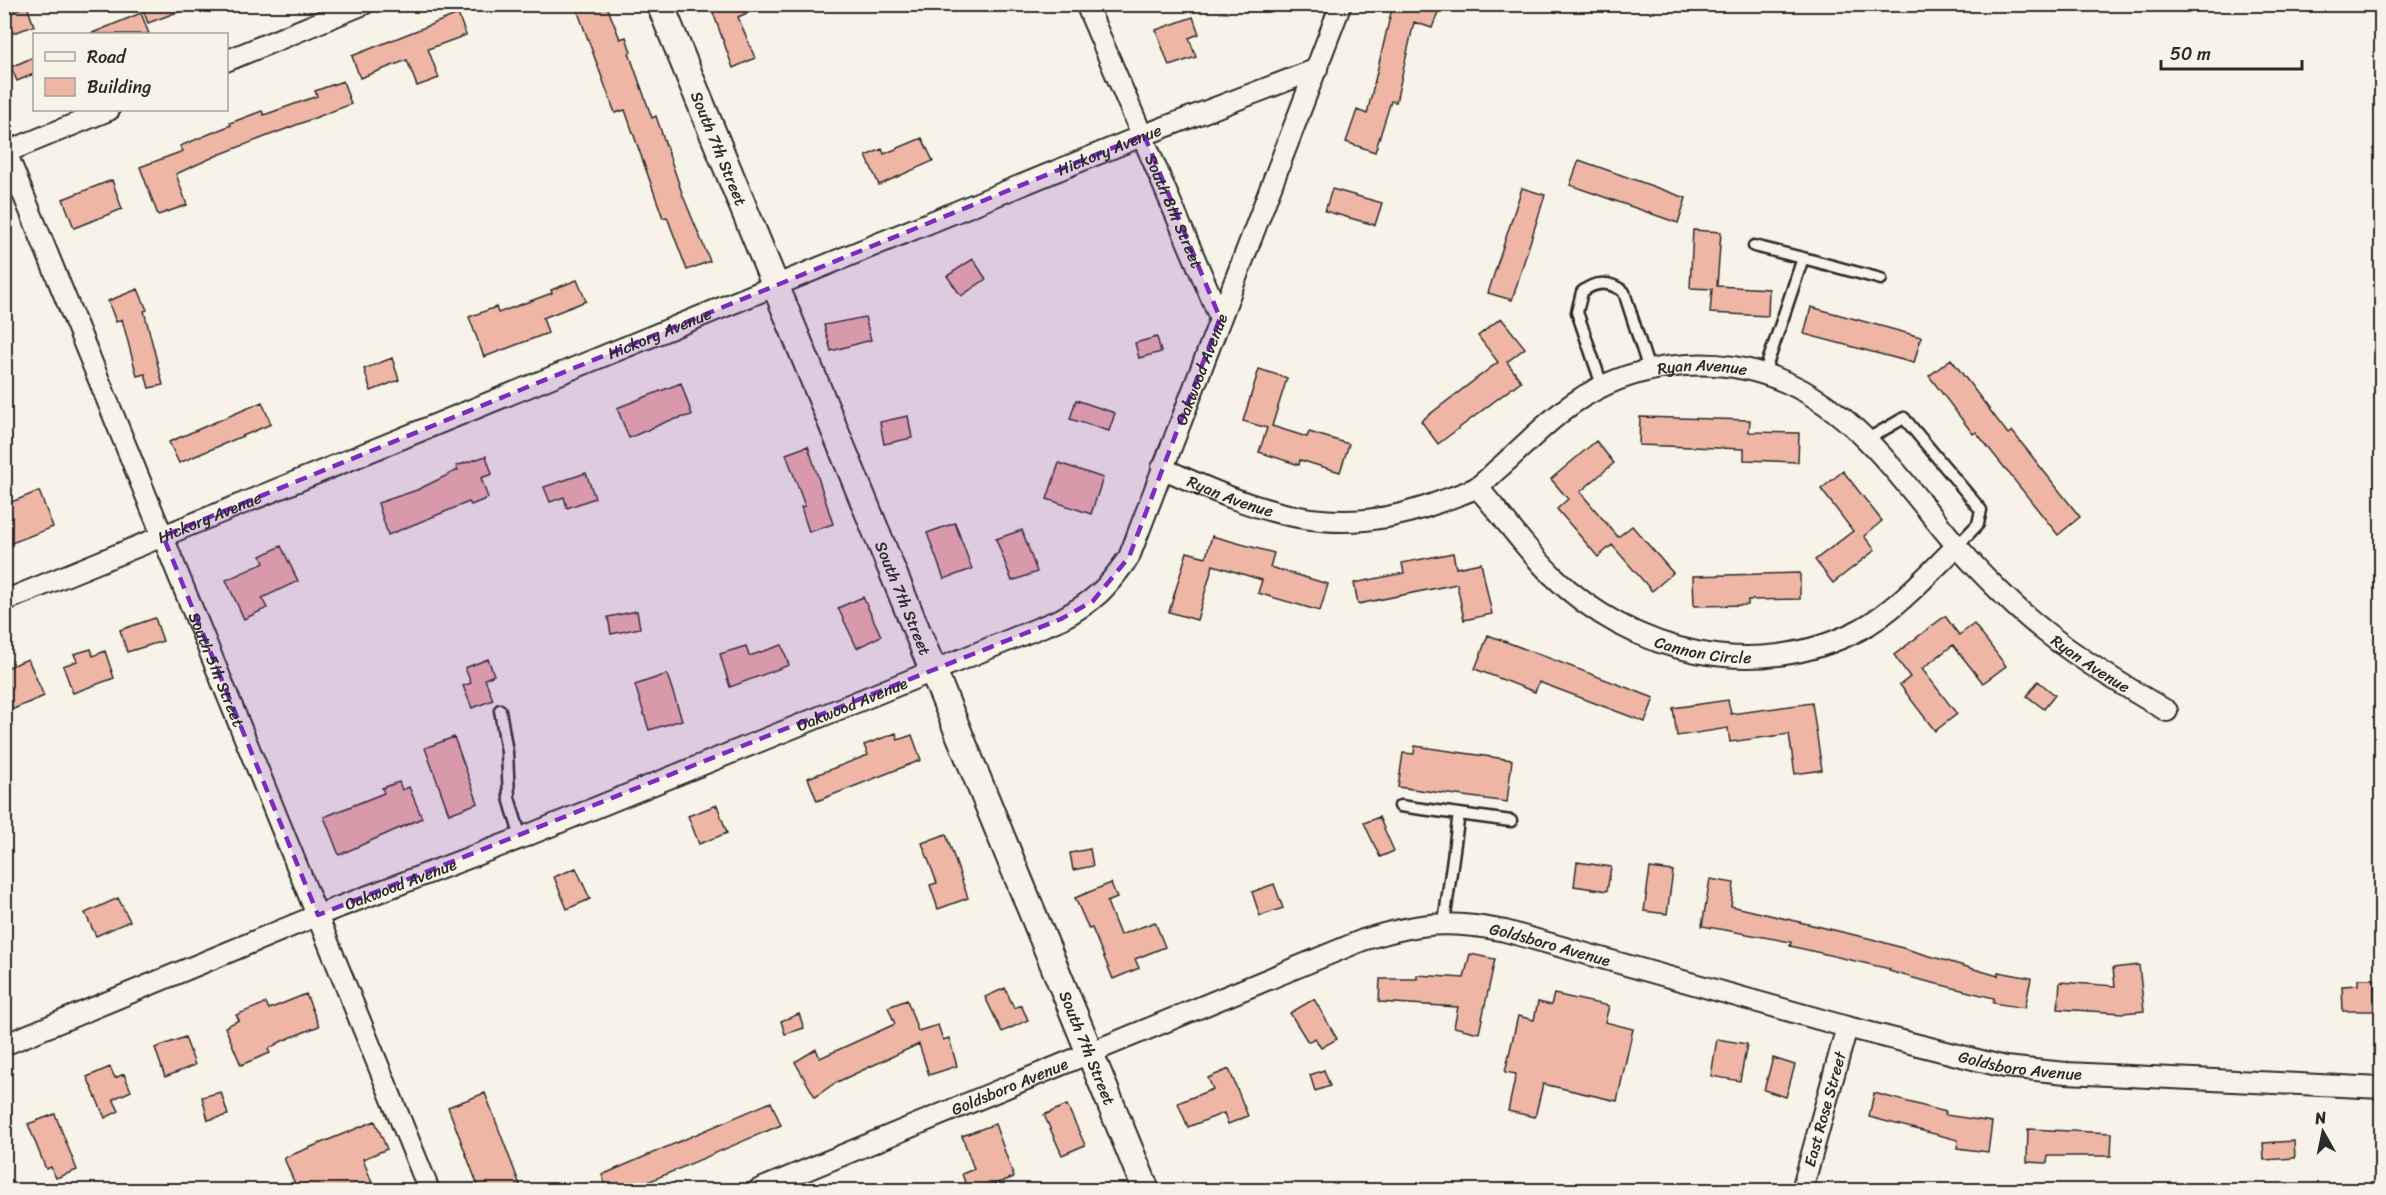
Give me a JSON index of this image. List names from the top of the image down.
{
  "streets": {
    "street": [
      "South 7th Street",
      "Hickory Avenue",
      "South 8th Street",
      "Oakwood Avenue",
      "Ryan Avenue",
      "Cannon Circle",
      "South 5th Street",
      "Goldsboro Avenue",
      "East Rose Street"
    ]
  },
  "crossings": [
    ["South 7th Street", "Hickory Avenue"],
    ["South 7th Street", "Oakwood Avenue"],
    ["South 7th Street", "Goldsboro Avenue"],
    ["Hickory Avenue", "South 8th Street"],
    ["Hickory Avenue", "Oakwood Avenue"],
    ["Hickory Avenue", "South 5th Street"],
    ["South 8th Street", "Oakwood Avenue"],
    ["Oakwood Avenue", "Ryan Avenue"],
    ["Oakwood Avenue", "South 5th Street"],
    ["Ryan Avenue", "Cannon Circle"],
    ["Goldsboro Avenue", "East Rose Street"]
  ],
  "legend": ["Road", "Building"],
  "scale_bar": "50 m",
  "north": "top"
}
